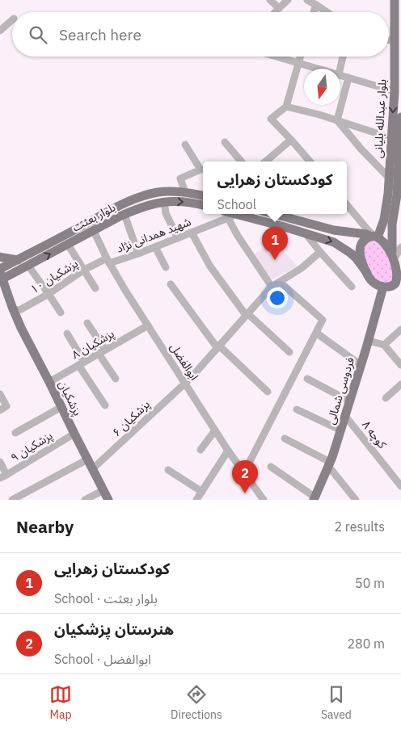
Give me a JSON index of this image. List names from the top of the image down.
{
  "streets": {
    "main road": [
      "بلوار عبدالله بلیانی",
      "بلوار بعثت",
      "فردوسی شمالی",
      "پزشکیان"
    ],
    "street": [
      "شهید همدانی نژاد",
      "پزشکیان ۱۰",
      "پزشکیان ۸",
      "ابوالفضل",
      "پزشکیان ۶",
      "کوچه ۸",
      "پزشکیان ۹"
    ]
  },
  "crossings": [
    ["بلوار عبدالله بلیانی", "فردوسی شمالی"],
    ["بلوار بعثت", "ابوالفضل"],
    ["بلوار بعثت", "پزشکیان"],
    ["شهید همدانی نژاد", "پزشکیان ۱۰"],
    ["شهید همدانی نژاد", "ابوالفضل"],
    ["پزشکیان ۱۰", "ابوالفضل"],
    ["پزشکیان ۱۰", "پزشکیان"],
    ["پزشکیان ۸", "ابوالفضل"],
    ["پزشکیان ۸", "پزشکیان"],
    ["ابوالفضل", "پزشکیان ۶"],
    ["فردوسی شمالی", "کوچه ۸"],
    ["پزشکیان", "پزشکیان ۶"],
    ["پزشکیان", "پزشکیان ۹"]
  ],
  "north": "bottom",
  "page": {
    "search": "Search here",
    "popup": ["کودکستان زهرایی", "School"],
    "pins": ["1", "2"],
    "heading": ["Nearby", "2 results"],
    "list": [
      {
        "mark": "1",
        "name": "کودکستان زهرایی",
        "note": "School · بلوار بعثت",
        "value": "50 m"
      },
      {
        "mark": "2",
        "name": "هنرستان پزشکیان",
        "note": "School · ابوالفضل",
        "value": "280 m"
      }
    ],
    "nav": ["Map", "Directions", "Saved"]
  }
}
